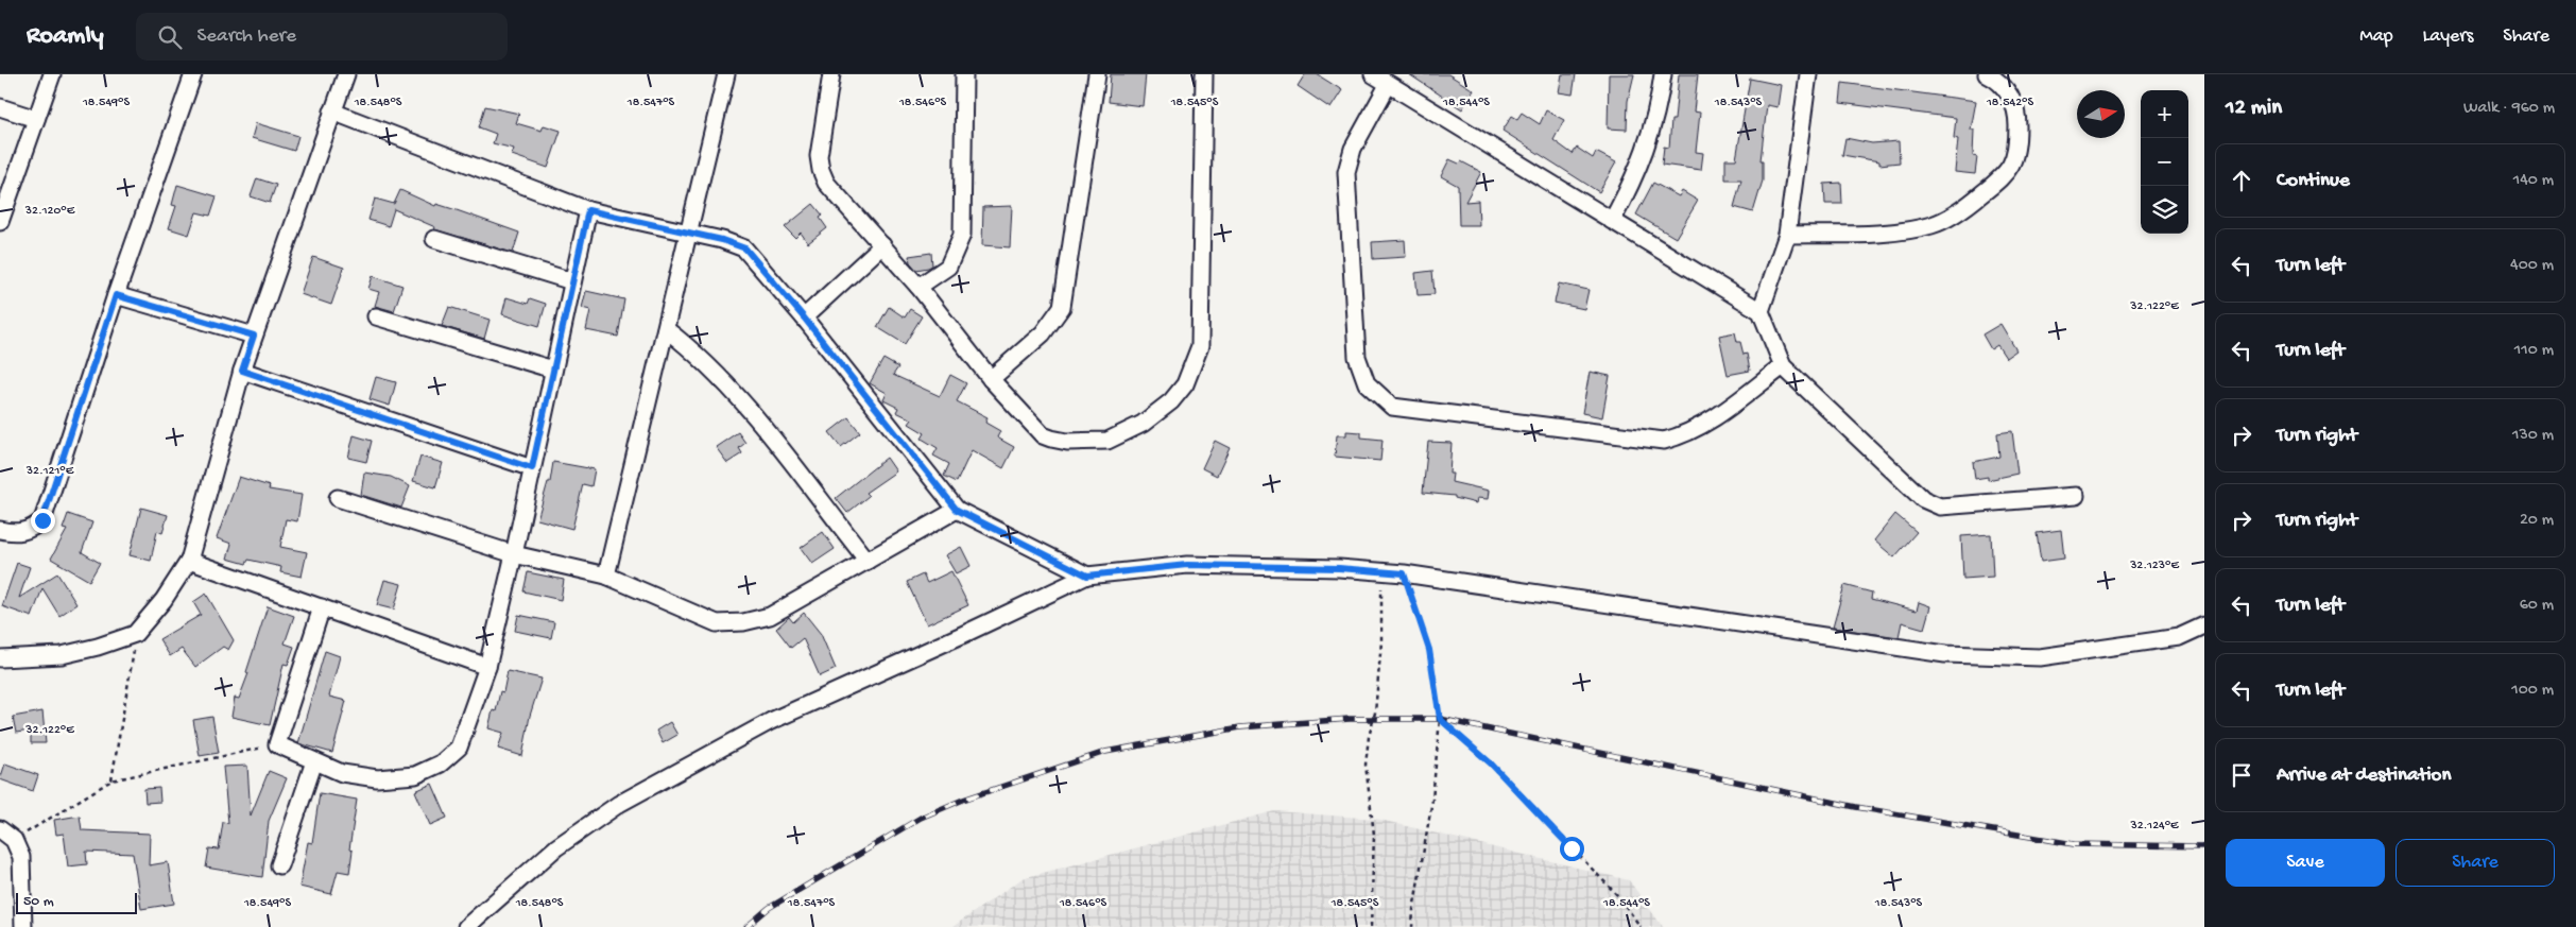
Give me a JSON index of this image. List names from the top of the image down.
{
  "scale_bar": "50 m",
  "north": "right",
  "page": {
    "header": "Roamly",
    "search": "Search here",
    "nav": ["Map", "Layers", "Share"],
    "heading": ["12 min", "Walk · 960 m"],
    "map_buttons": ["+", "−"],
    "list": [
      ["Continue", "140 m"],
      ["Turn left", "400 m"],
      ["Turn left", "110 m"],
      ["Turn right", "130 m"],
      ["Turn right", "20 m"],
      ["Turn left", "60 m"],
      ["Turn left", "100 m"],
      "Arrive at destination"
    ],
    "buttons": ["Save", "Share"],
    "scale": "50 m"
  },
  "coordinates": [
    "18.549°S",
    "18.548°S",
    "18.547°S",
    "18.546°S",
    "18.545°S",
    "18.544°S",
    "18.543°S",
    "18.542°S",
    "32.120°E",
    "32.122°E",
    "32.121°E",
    "32.123°E",
    "32.124°E"
  ]
}
